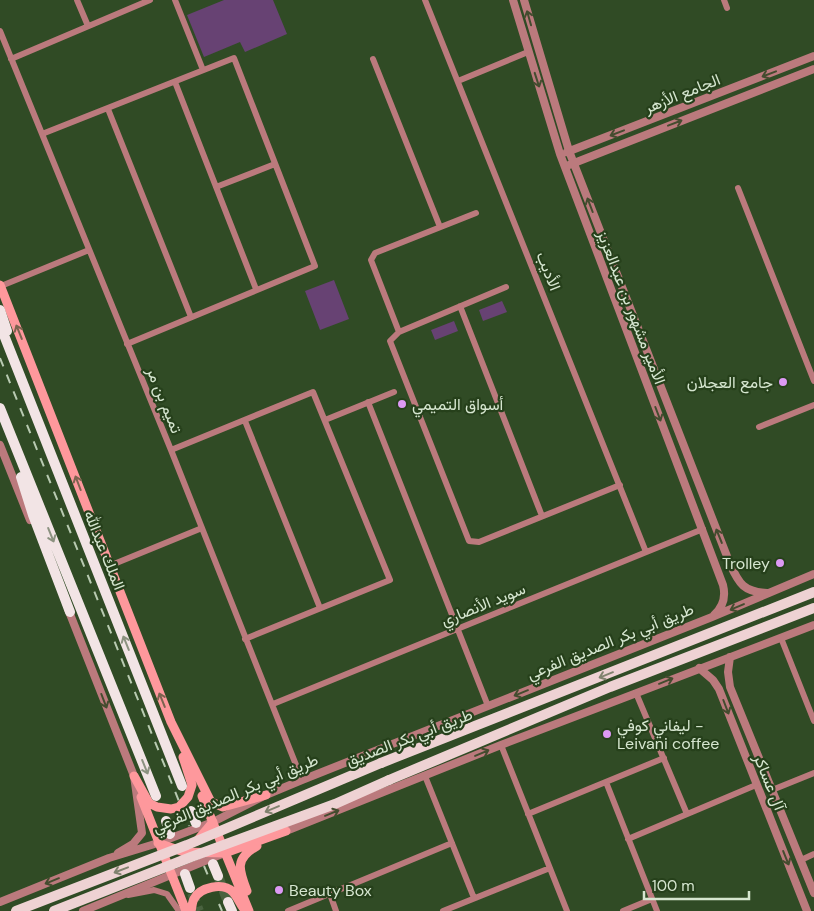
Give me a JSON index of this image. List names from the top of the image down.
{
  "streets": {
    "highway": ["الملك عبدالله"],
    "main road": ["طريق أبي بكر الصديق"],
    "street": [
      "الجامع الأزهر",
      "الأديب",
      "الأمير مشهور بن عبدالعزيز",
      "تميم بن مر",
      "سويد الأنصاري",
      "طريق أبي بكر الصديق الفرعي",
      "آل عساكر"
    ]
  },
  "crossings": [
    ["الجامع الأزهر", "الأمير مشهور بن عبدالعزيز"],
    ["الأديب", "سويد الأنصاري"],
    ["الأمير مشهور بن عبدالعزيز", "سويد الأنصاري"],
    ["الأمير مشهور بن عبدالعزيز", "طريق أبي بكر الصديق الفرعي"],
    ["تميم بن مر", "سويد الأنصاري"],
    ["تميم بن مر", "طريق أبي بكر الصديق الفرعي"]
  ],
  "places": [
    "جامع العجلان",
    "أسواق التميمي",
    "Trolley",
    "ليفاني كوفي - Leivani coffee",
    "Beauty Box"
  ],
  "scale_bar": "100 m"
}
